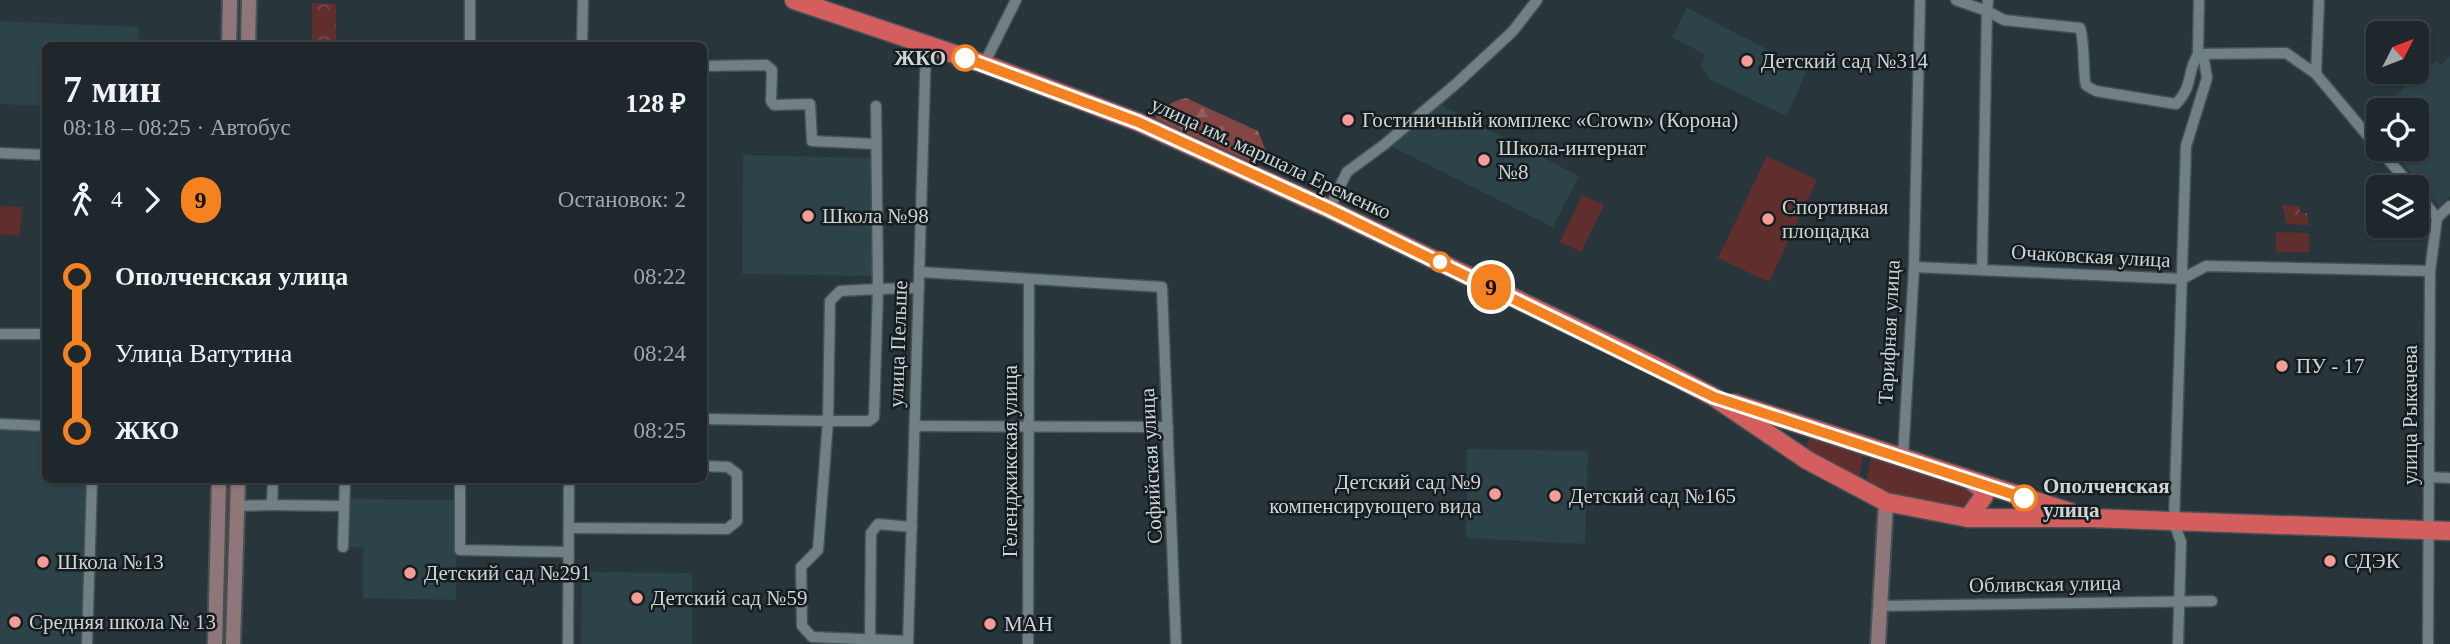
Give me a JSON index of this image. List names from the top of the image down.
{
  "streets": {
    "highway": ["улица им. маршала Еременко"],
    "street": [
      "Очаковская улица",
      "Тарифная улица",
      "улица Пельше",
      "улица Рыкачева",
      "Геленджикская улица",
      "Софийская улица",
      "Обливская улица"
    ]
  },
  "crossings": [
    ["улица им. маршала Еременко", "улица Пельше"],
    ["Очаковская улица", "Тарифная улица"],
    ["Очаковская улица", "улица Рыкачева"],
    ["Геленджикская улица", "Софийская улица"]
  ],
  "places": [
    "ЖКО",
    "Детский сад №314",
    "Гостиничный комплекс «Crown» (Корона)",
    "Школа-интернат №8",
    "Школа №98",
    "Спортивная площадка",
    "ПУ - 17",
    "Детский сад №9 компенсирующего вида",
    "Детский сад №165",
    "Ополченская улица",
    "СДЭК",
    "Школа №13",
    "Детский сад №291",
    "Детский сад №59",
    "Средняя школа № 13",
    "МАН"
  ],
  "lines": ["bus line 9"],
  "north": "top right",
  "page": {
    "on_map": "9",
    "heading": ["7 мин", "08:18 – 08:25 · Автобус", "128 ₽"],
    "legs": ["4", "9", "Остановок: 2"],
    "list": [
      {
        "name": "Ополченская улица",
        "value": "08:22"
      },
      {
        "name": "Улица Ватутина",
        "value": "08:24"
      },
      {
        "name": "ЖКО",
        "value": "08:25"
      }
    ]
  }
}
